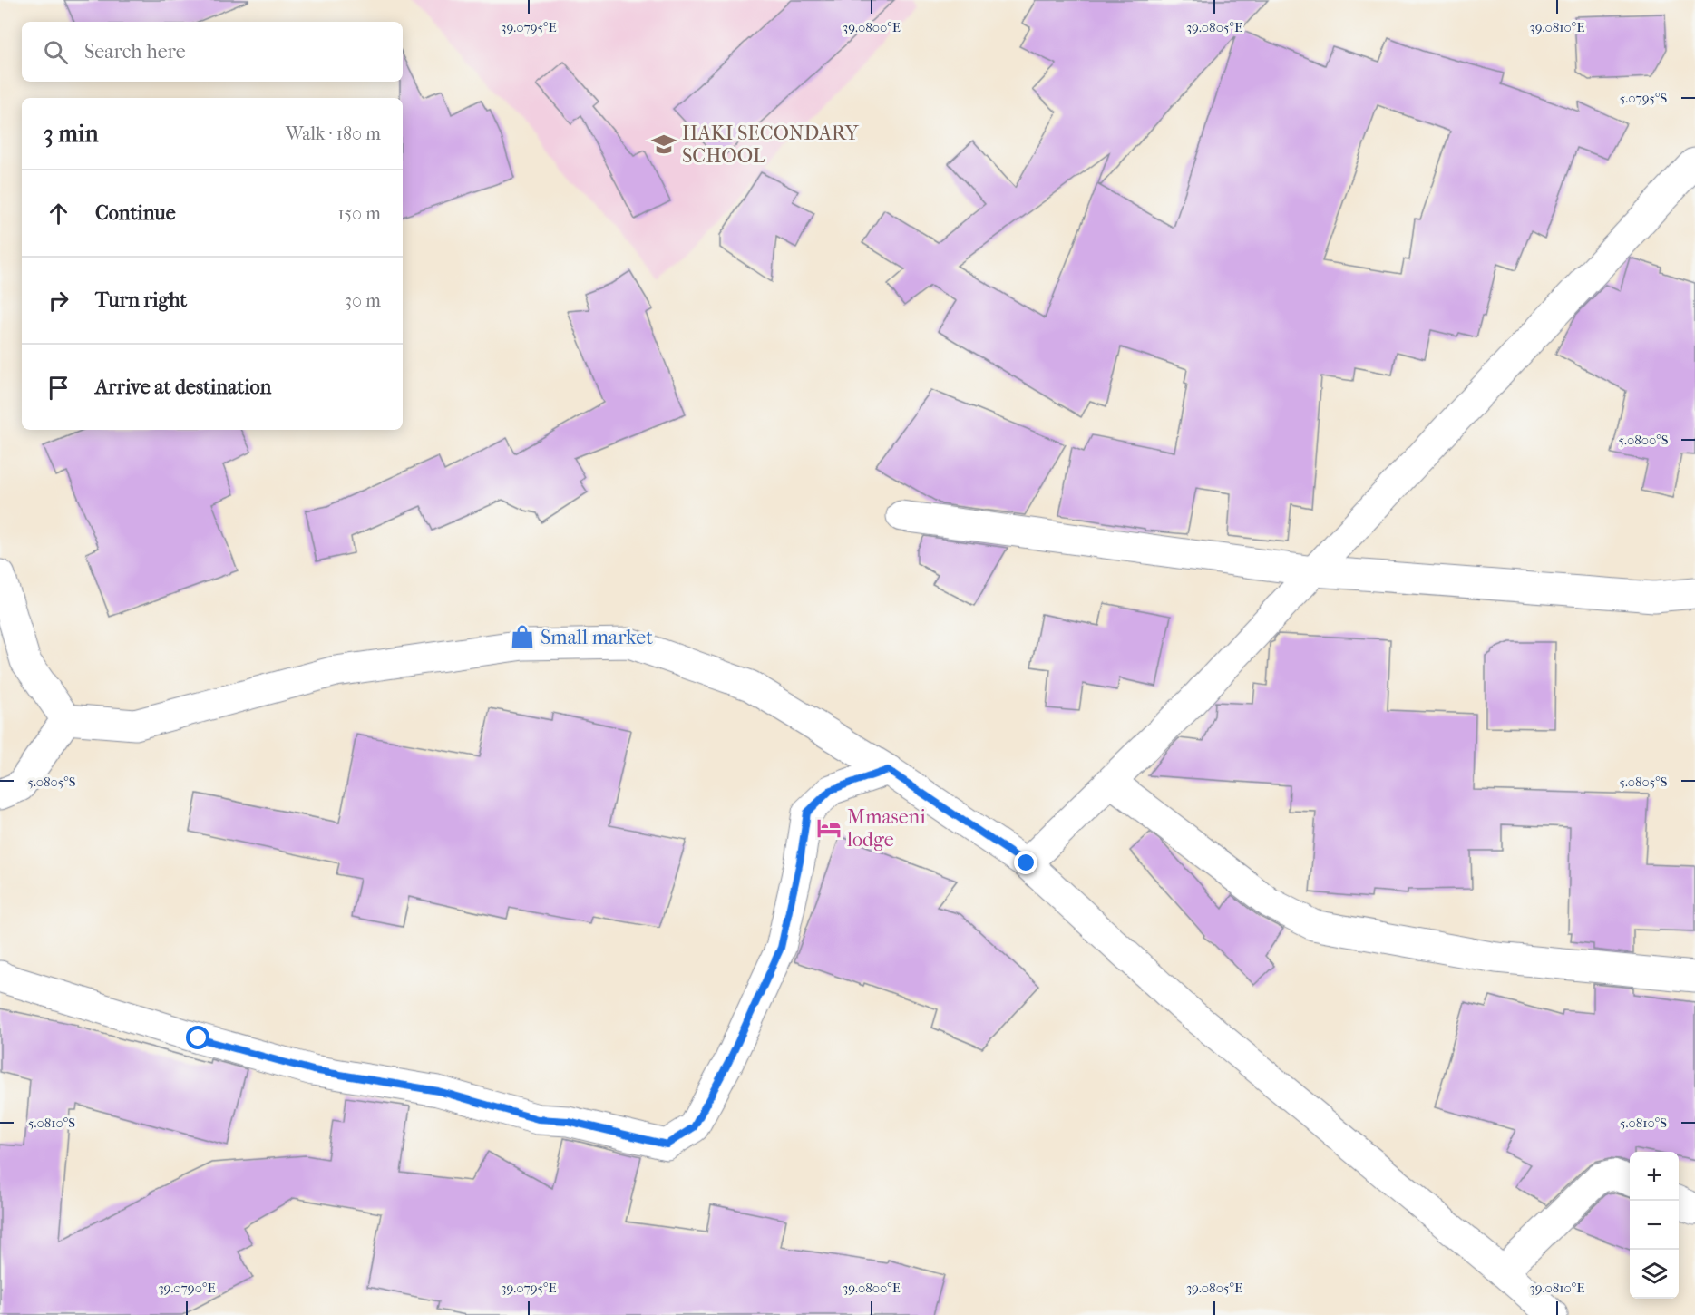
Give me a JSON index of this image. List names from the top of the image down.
{
  "places": {
    "school or university": ["HAKI SECONDARY SCHOOL"],
    "shop": ["Small market"],
    "hotel": ["Mmaseni lodge"]
  },
  "page": {
    "search": "Search here",
    "heading": ["3 min", "Walk · 180 m"],
    "list": [
      ["Continue", "150 m"],
      ["Turn right", "30 m"],
      "Arrive at destination"
    ],
    "map_buttons": ["+", "−"]
  },
  "coordinates": [
    "39.0795°E",
    "39.0800°E",
    "39.0805°E",
    "39.0810°E",
    "5.0795°S",
    "5.0800°S",
    "5.0805°S",
    "5.0810°S",
    "39.0790°E"
  ]
}
